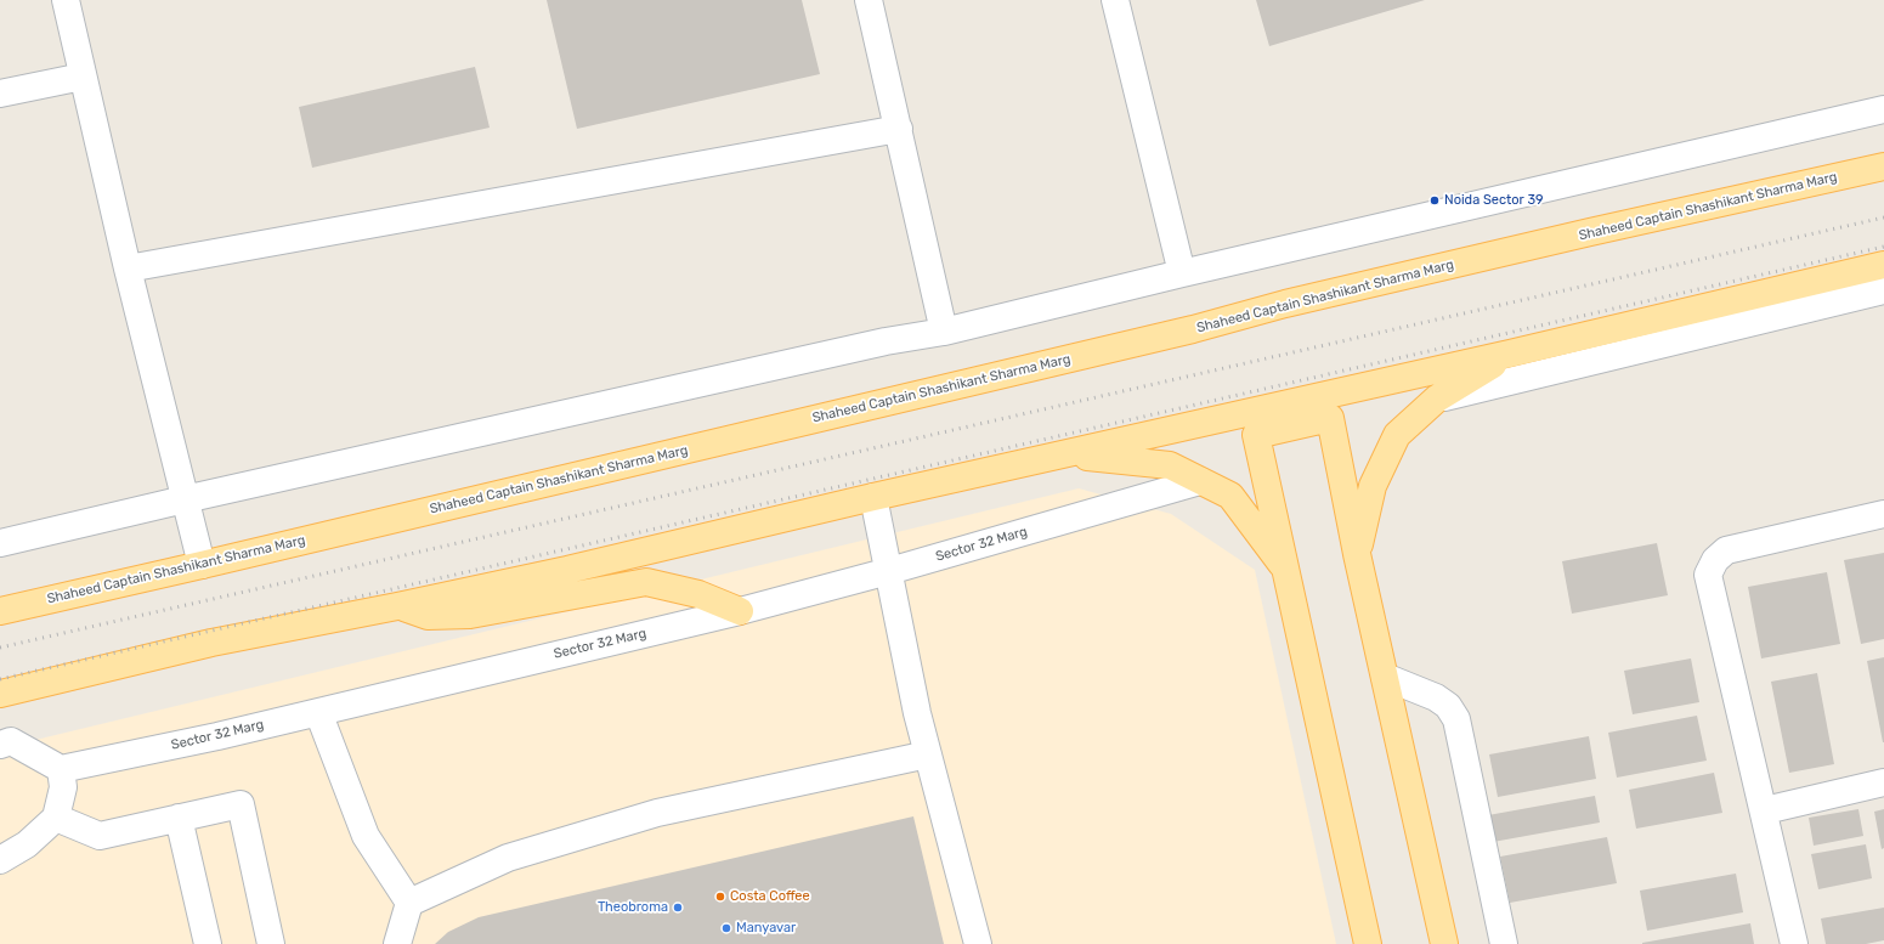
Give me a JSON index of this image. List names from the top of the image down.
{
  "streets": {
    "main road": ["Shaheed Captain Shashikant Sharma Marg"],
    "street": ["Sector 32 Marg"]
  },
  "places": [
    "Noida Sector 39",
    "Costa Coffee",
    "Theobroma",
    "Manyavar"
  ]
}
